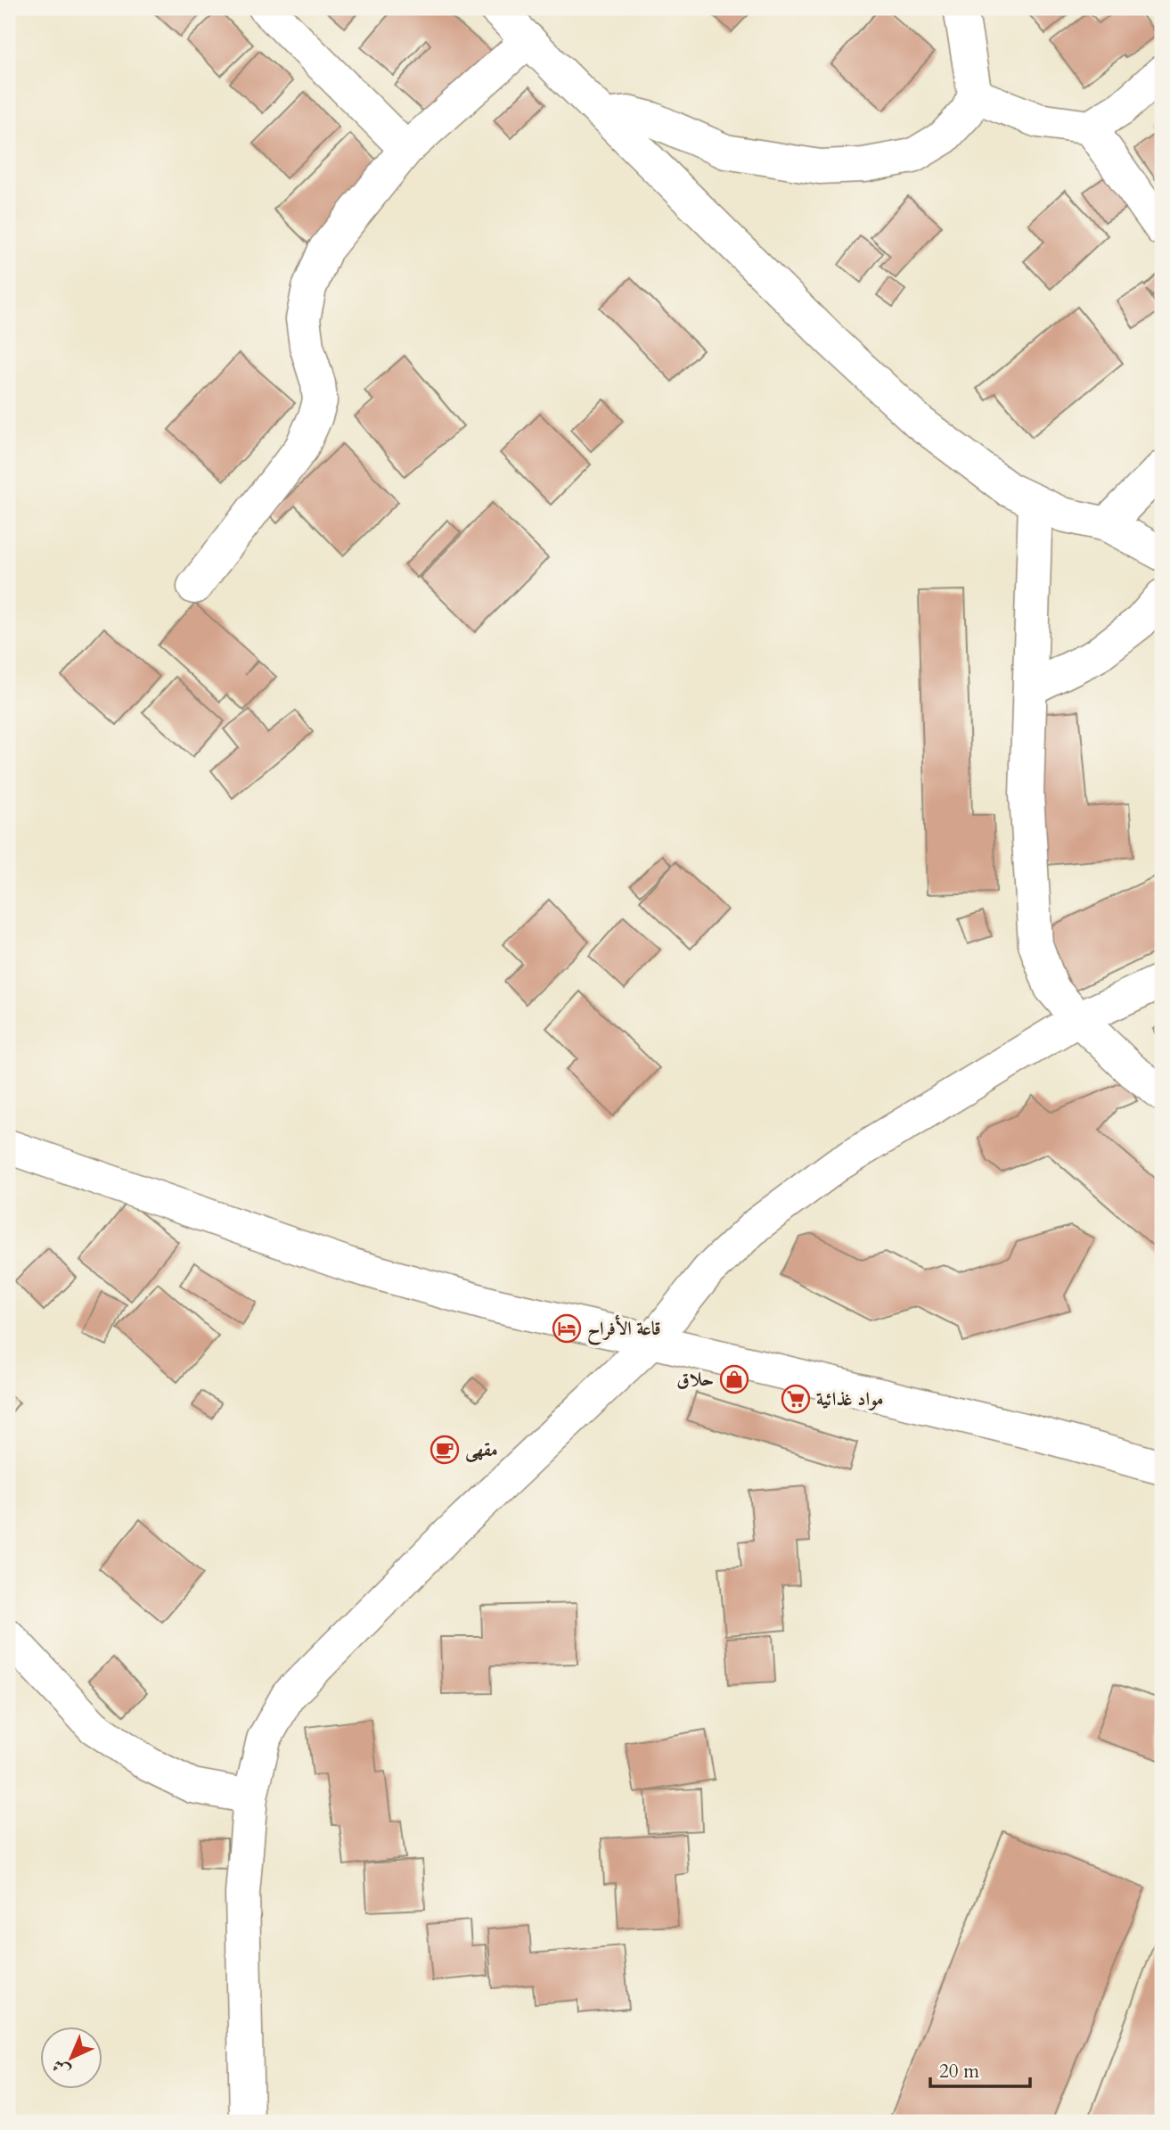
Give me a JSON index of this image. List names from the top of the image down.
{
  "places": {
    "hotel": ["قاعة الأفراح"],
    "shop": ["حلاق"],
    "supermarket": ["مواد غذائية"],
    "cafe": ["مقهى"]
  },
  "scale_bar": "20 m",
  "north": "bottom left"
}
